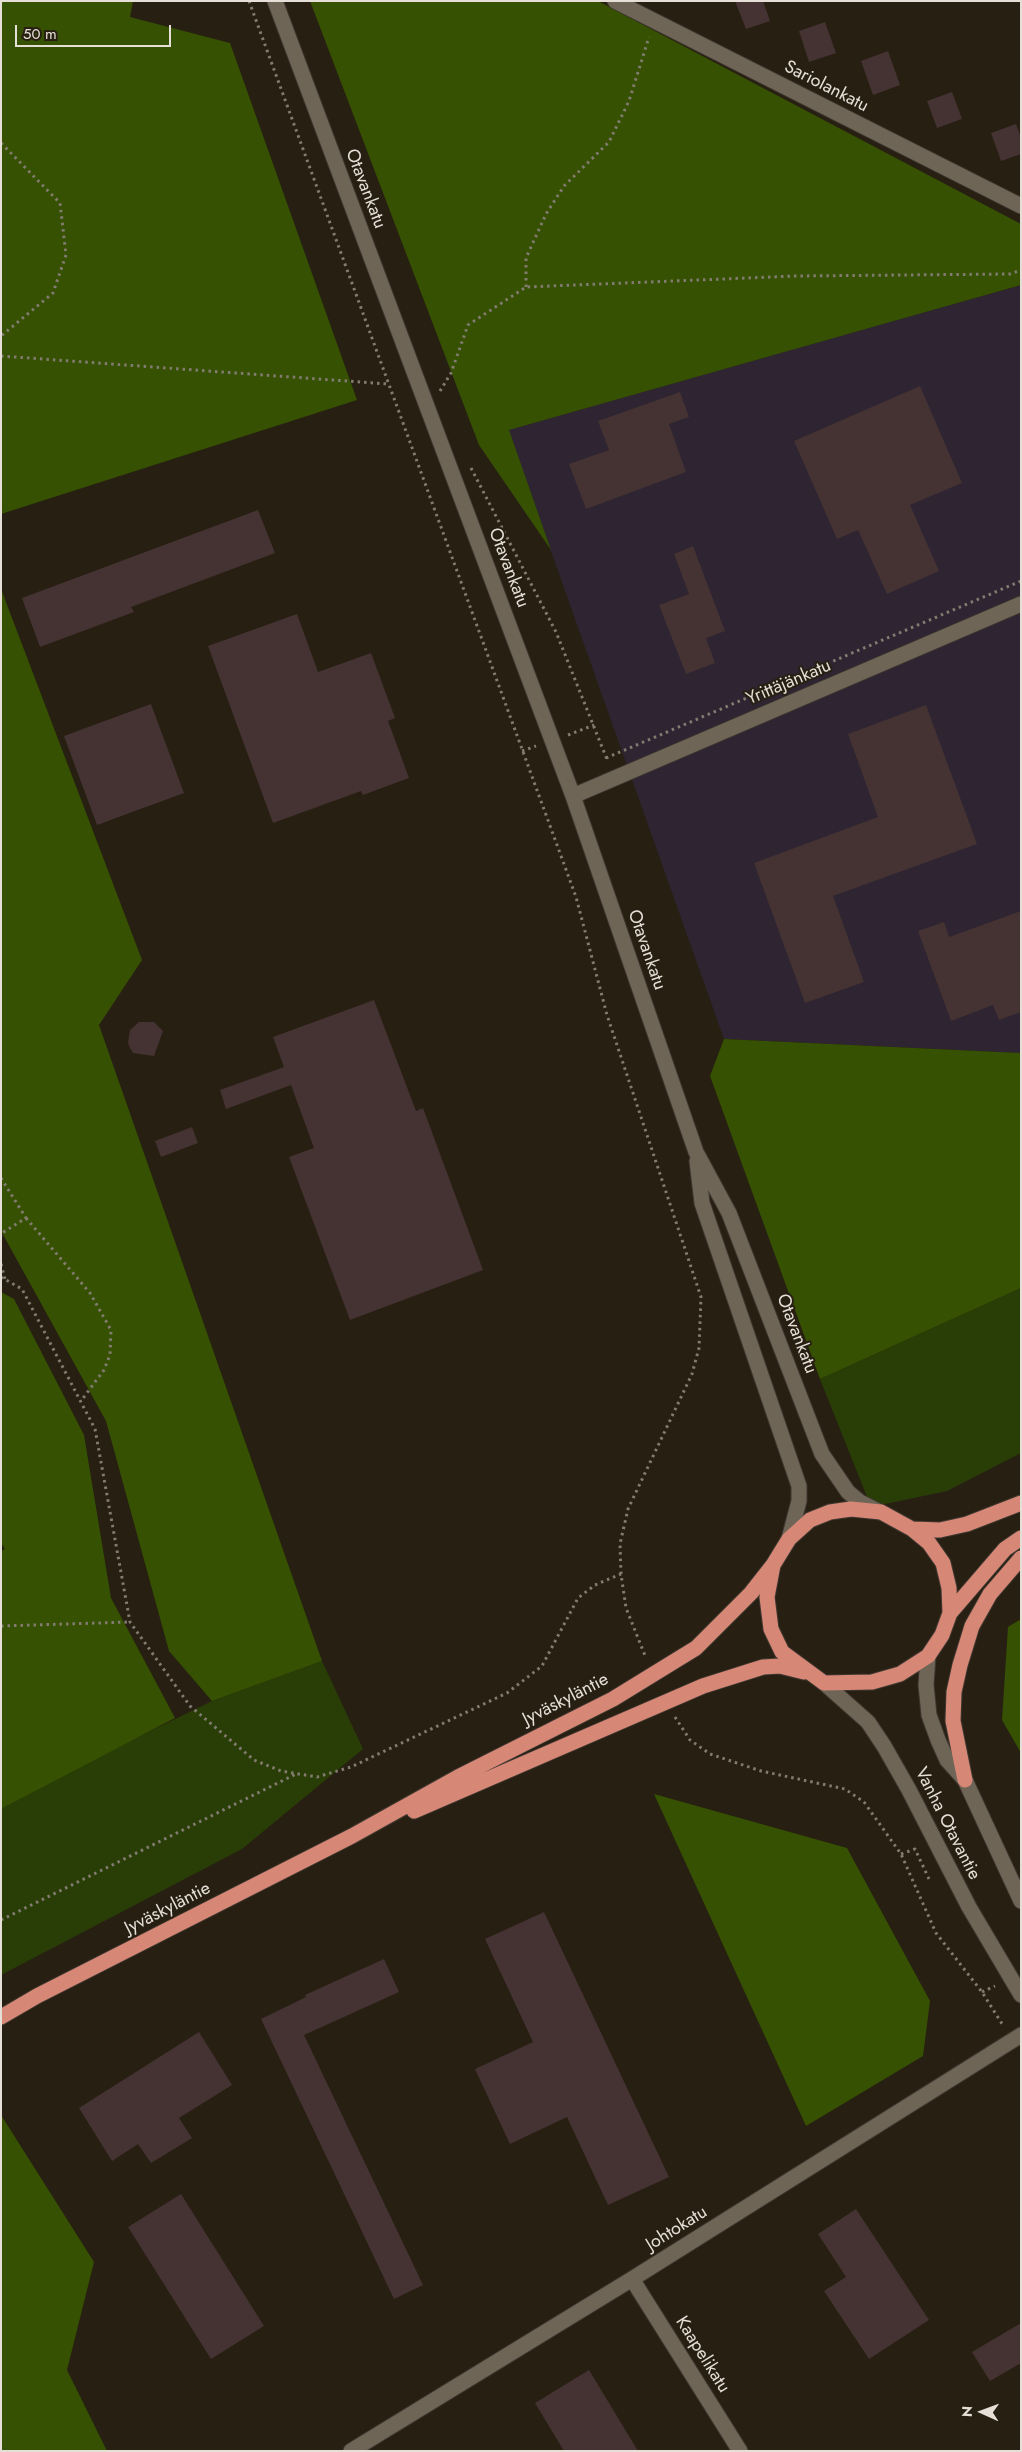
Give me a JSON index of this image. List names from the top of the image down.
{
  "streets": {
    "highway": ["Jyväskyläntie"],
    "main road": [
      "Sariolankatu",
      "Otavankatu",
      "Yrittäjänkatu",
      "Vanha Otavantie",
      "Johtokatu",
      "Kaapelikatu"
    ]
  },
  "crossings": [
    ["Otavankatu", "Yrittäjänkatu"],
    ["Johtokatu", "Kaapelikatu"]
  ],
  "scale_bar": "50 m",
  "north": "left"
}
